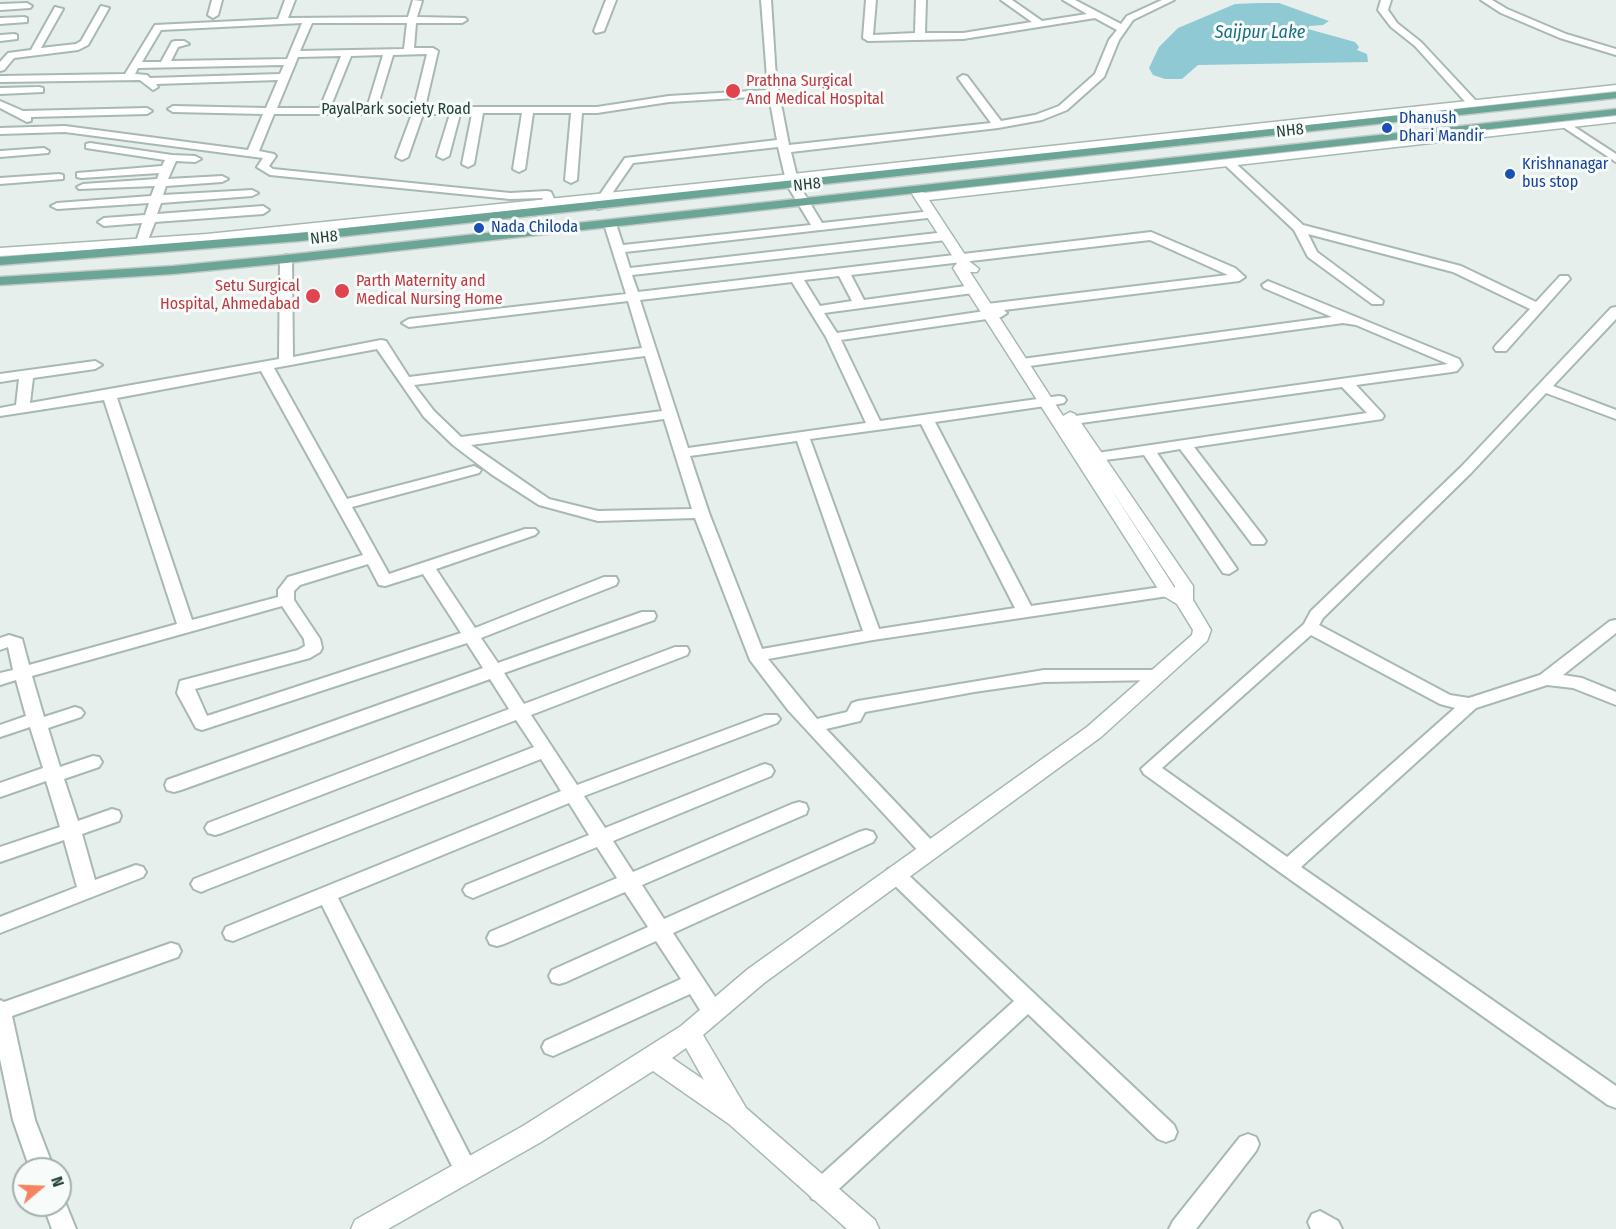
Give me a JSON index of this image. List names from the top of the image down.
{
  "streets": {
    "main road": ["NH8"],
    "street": ["PayalPark society Road"]
  },
  "water": ["Saijpur Lake"],
  "places": [
    "Prathna Surgical And Medical Hospital",
    "Dhanush Dhari Mandir",
    "Krishnanagar bus stop",
    "Nada Chiloda",
    "Parth Maternity and Medical Nursing Home",
    "Setu Surgical Hospital, Ahmedabad"
  ],
  "north": "right"
}
